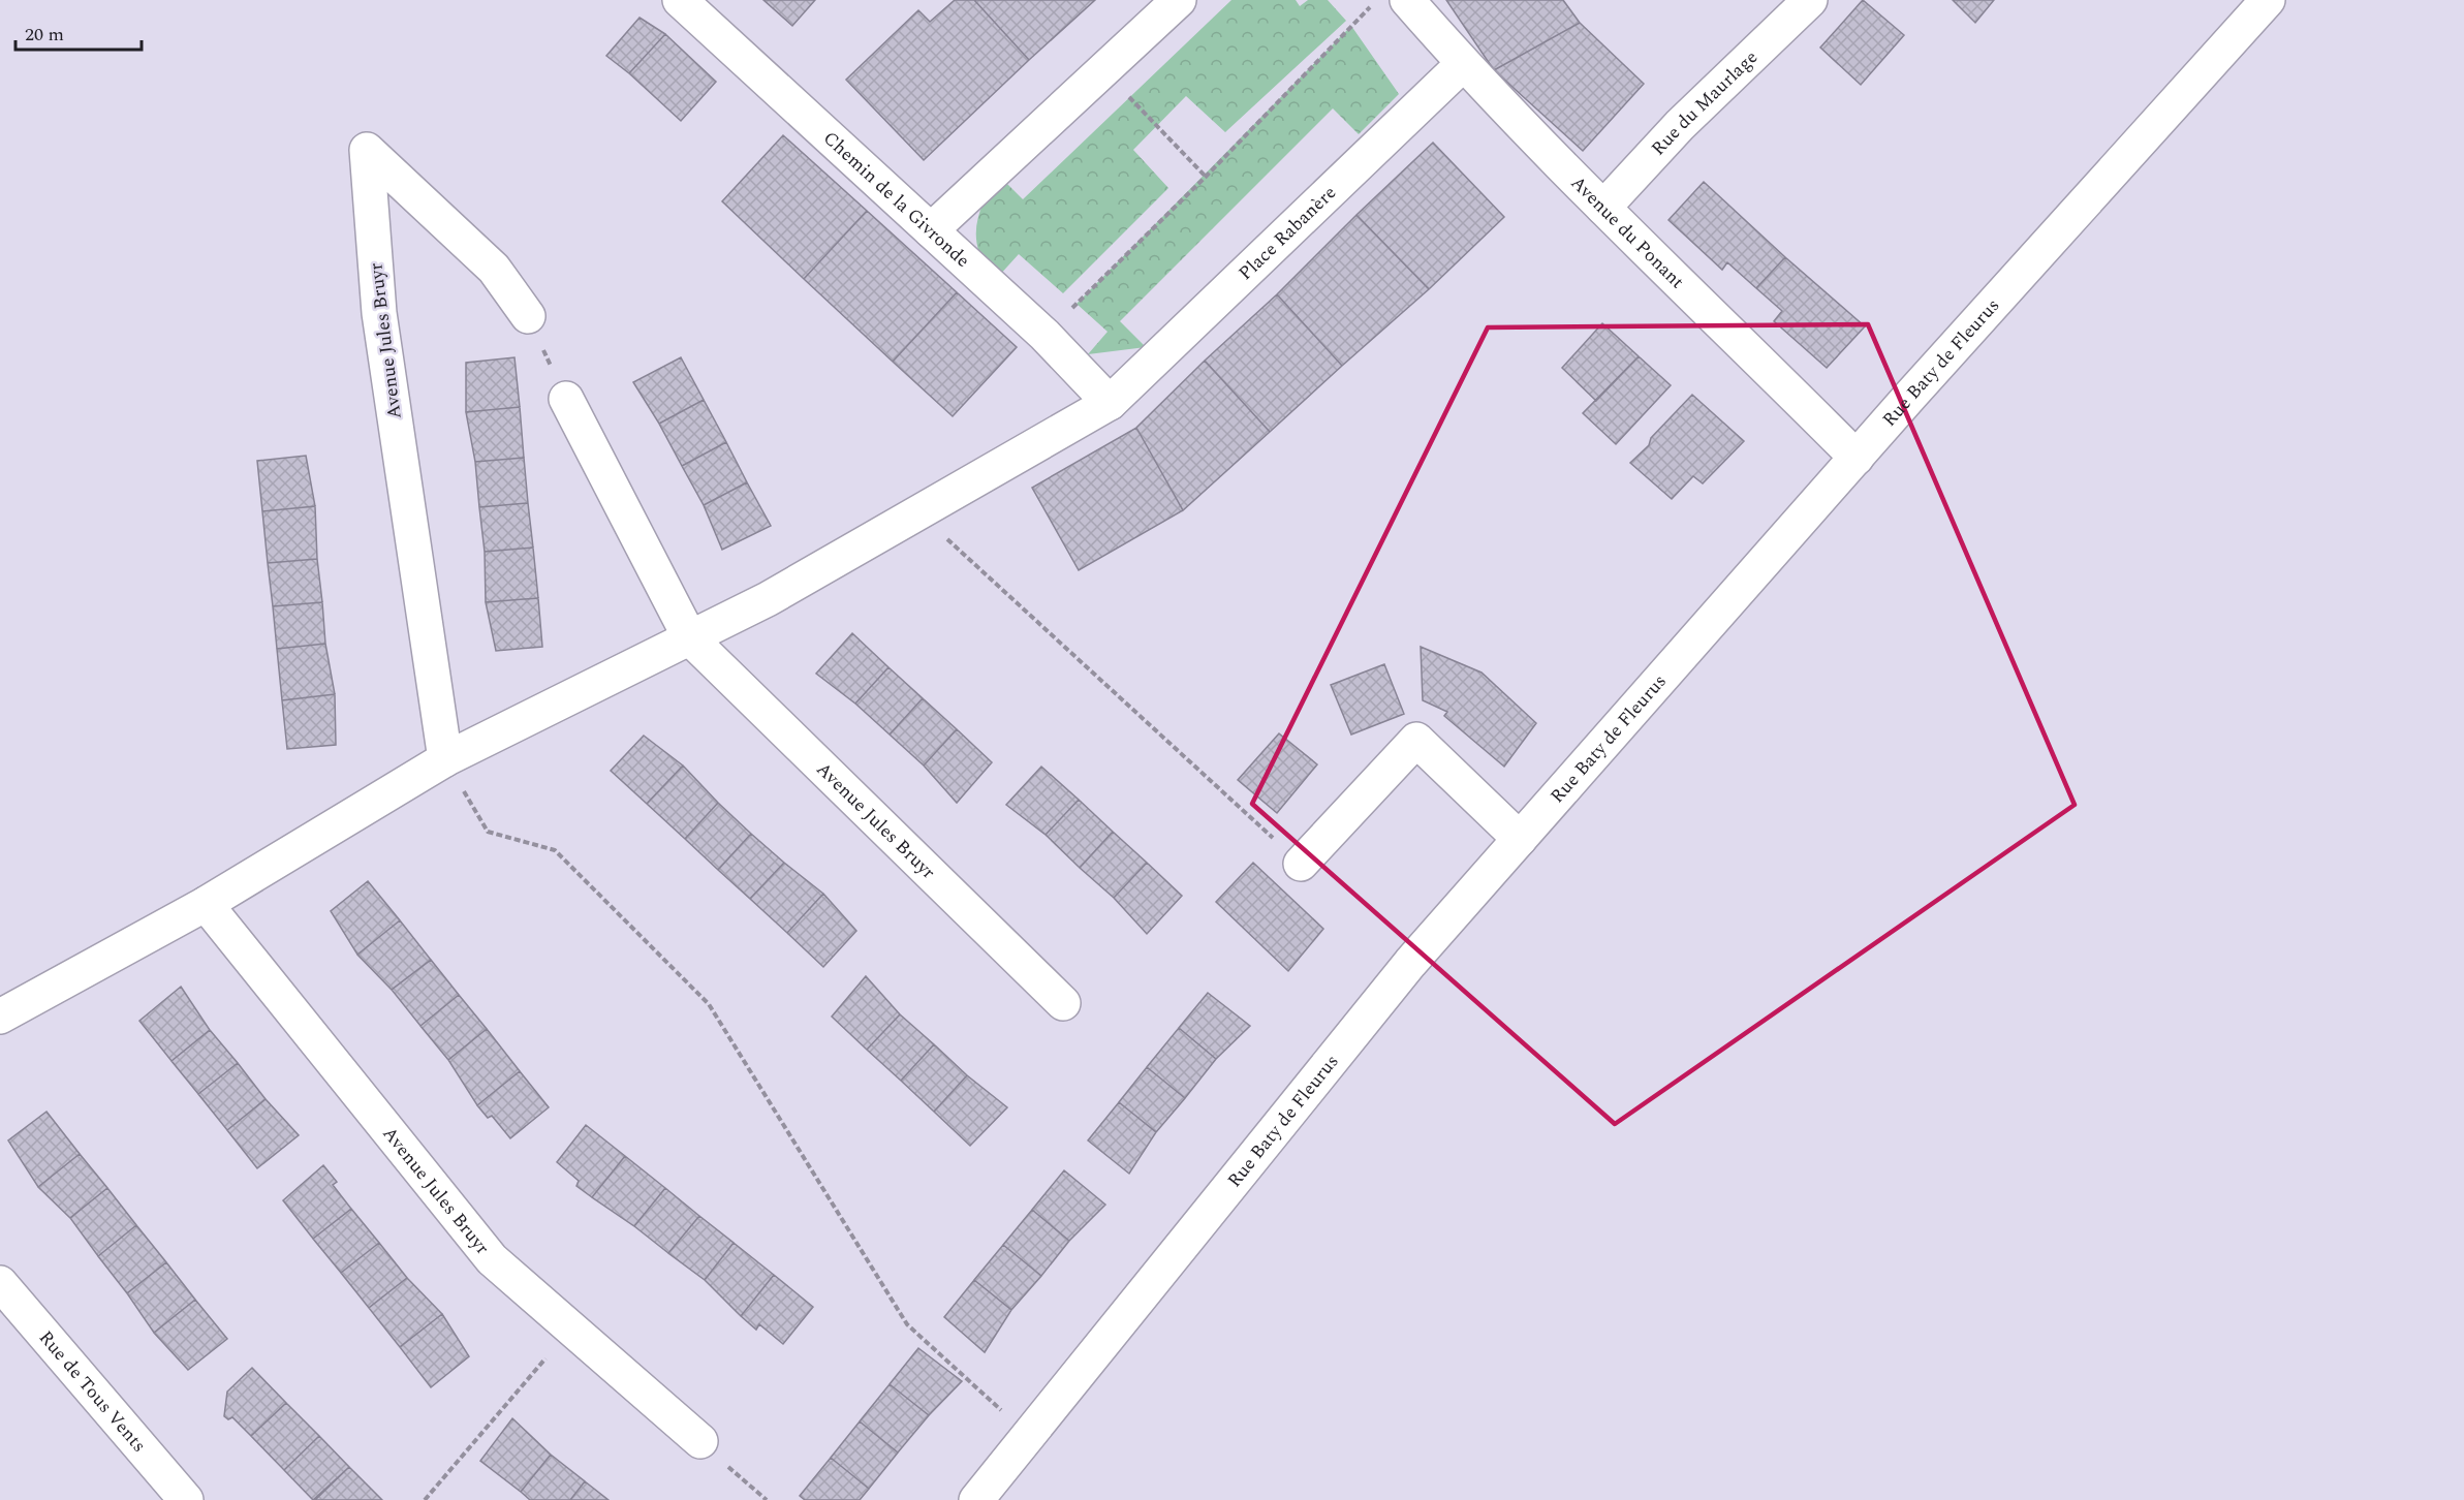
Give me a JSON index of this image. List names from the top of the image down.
{
  "streets": {
    "street": [
      "Rue du Maurlage",
      "Chemin de la Givronde",
      "Avenue du Ponant",
      "Place Rabanère",
      "Avenue Jules Bruyr",
      "Rue Baty de Fleurus",
      "Rue de Tous Vents"
    ]
  },
  "crossings": [
    ["Rue du Maurlage", "Avenue du Ponant"],
    ["Chemin de la Givronde", "Place Rabanère"],
    ["Avenue du Ponant", "Place Rabanère"],
    ["Avenue du Ponant", "Rue Baty de Fleurus"]
  ],
  "scale_bar": "20 m"
}
